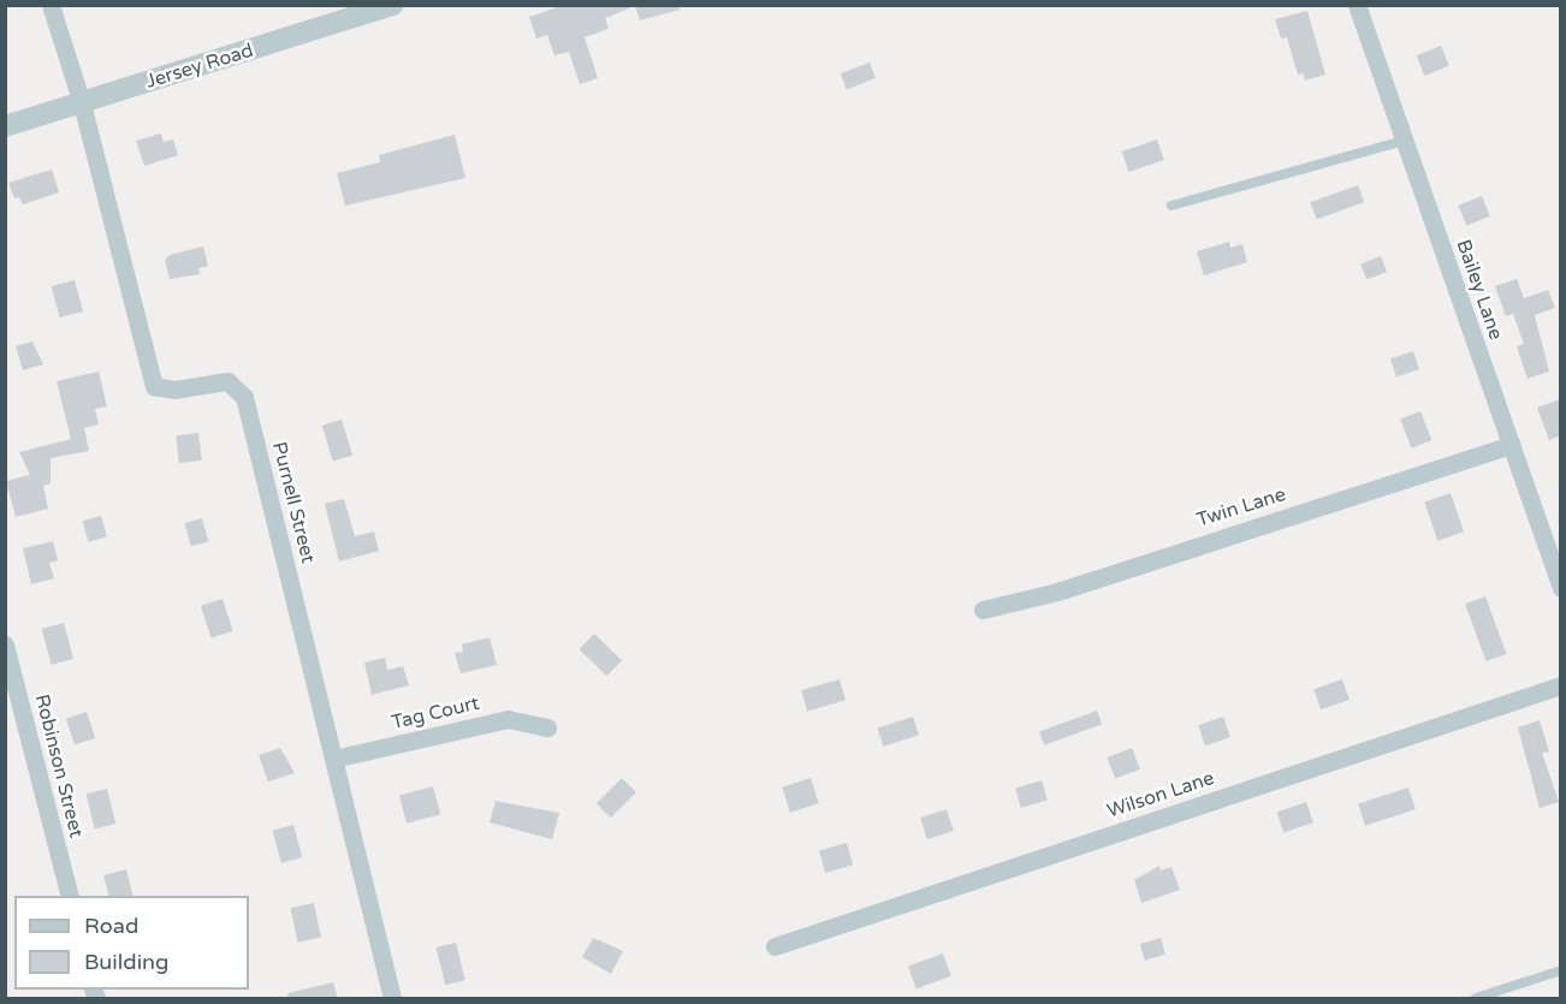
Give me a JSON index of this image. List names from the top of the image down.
{
  "streets": {
    "street": [
      "Jersey Road",
      "Bailey Lane",
      "Purnell Street",
      "Twin Lane",
      "Tag Court",
      "Robinson Street",
      "Wilson Lane"
    ]
  },
  "crossings": [
    ["Jersey Road", "Purnell Street"],
    ["Bailey Lane", "Twin Lane"],
    ["Purnell Street", "Tag Court"]
  ],
  "legend": ["Road", "Building"]
}
